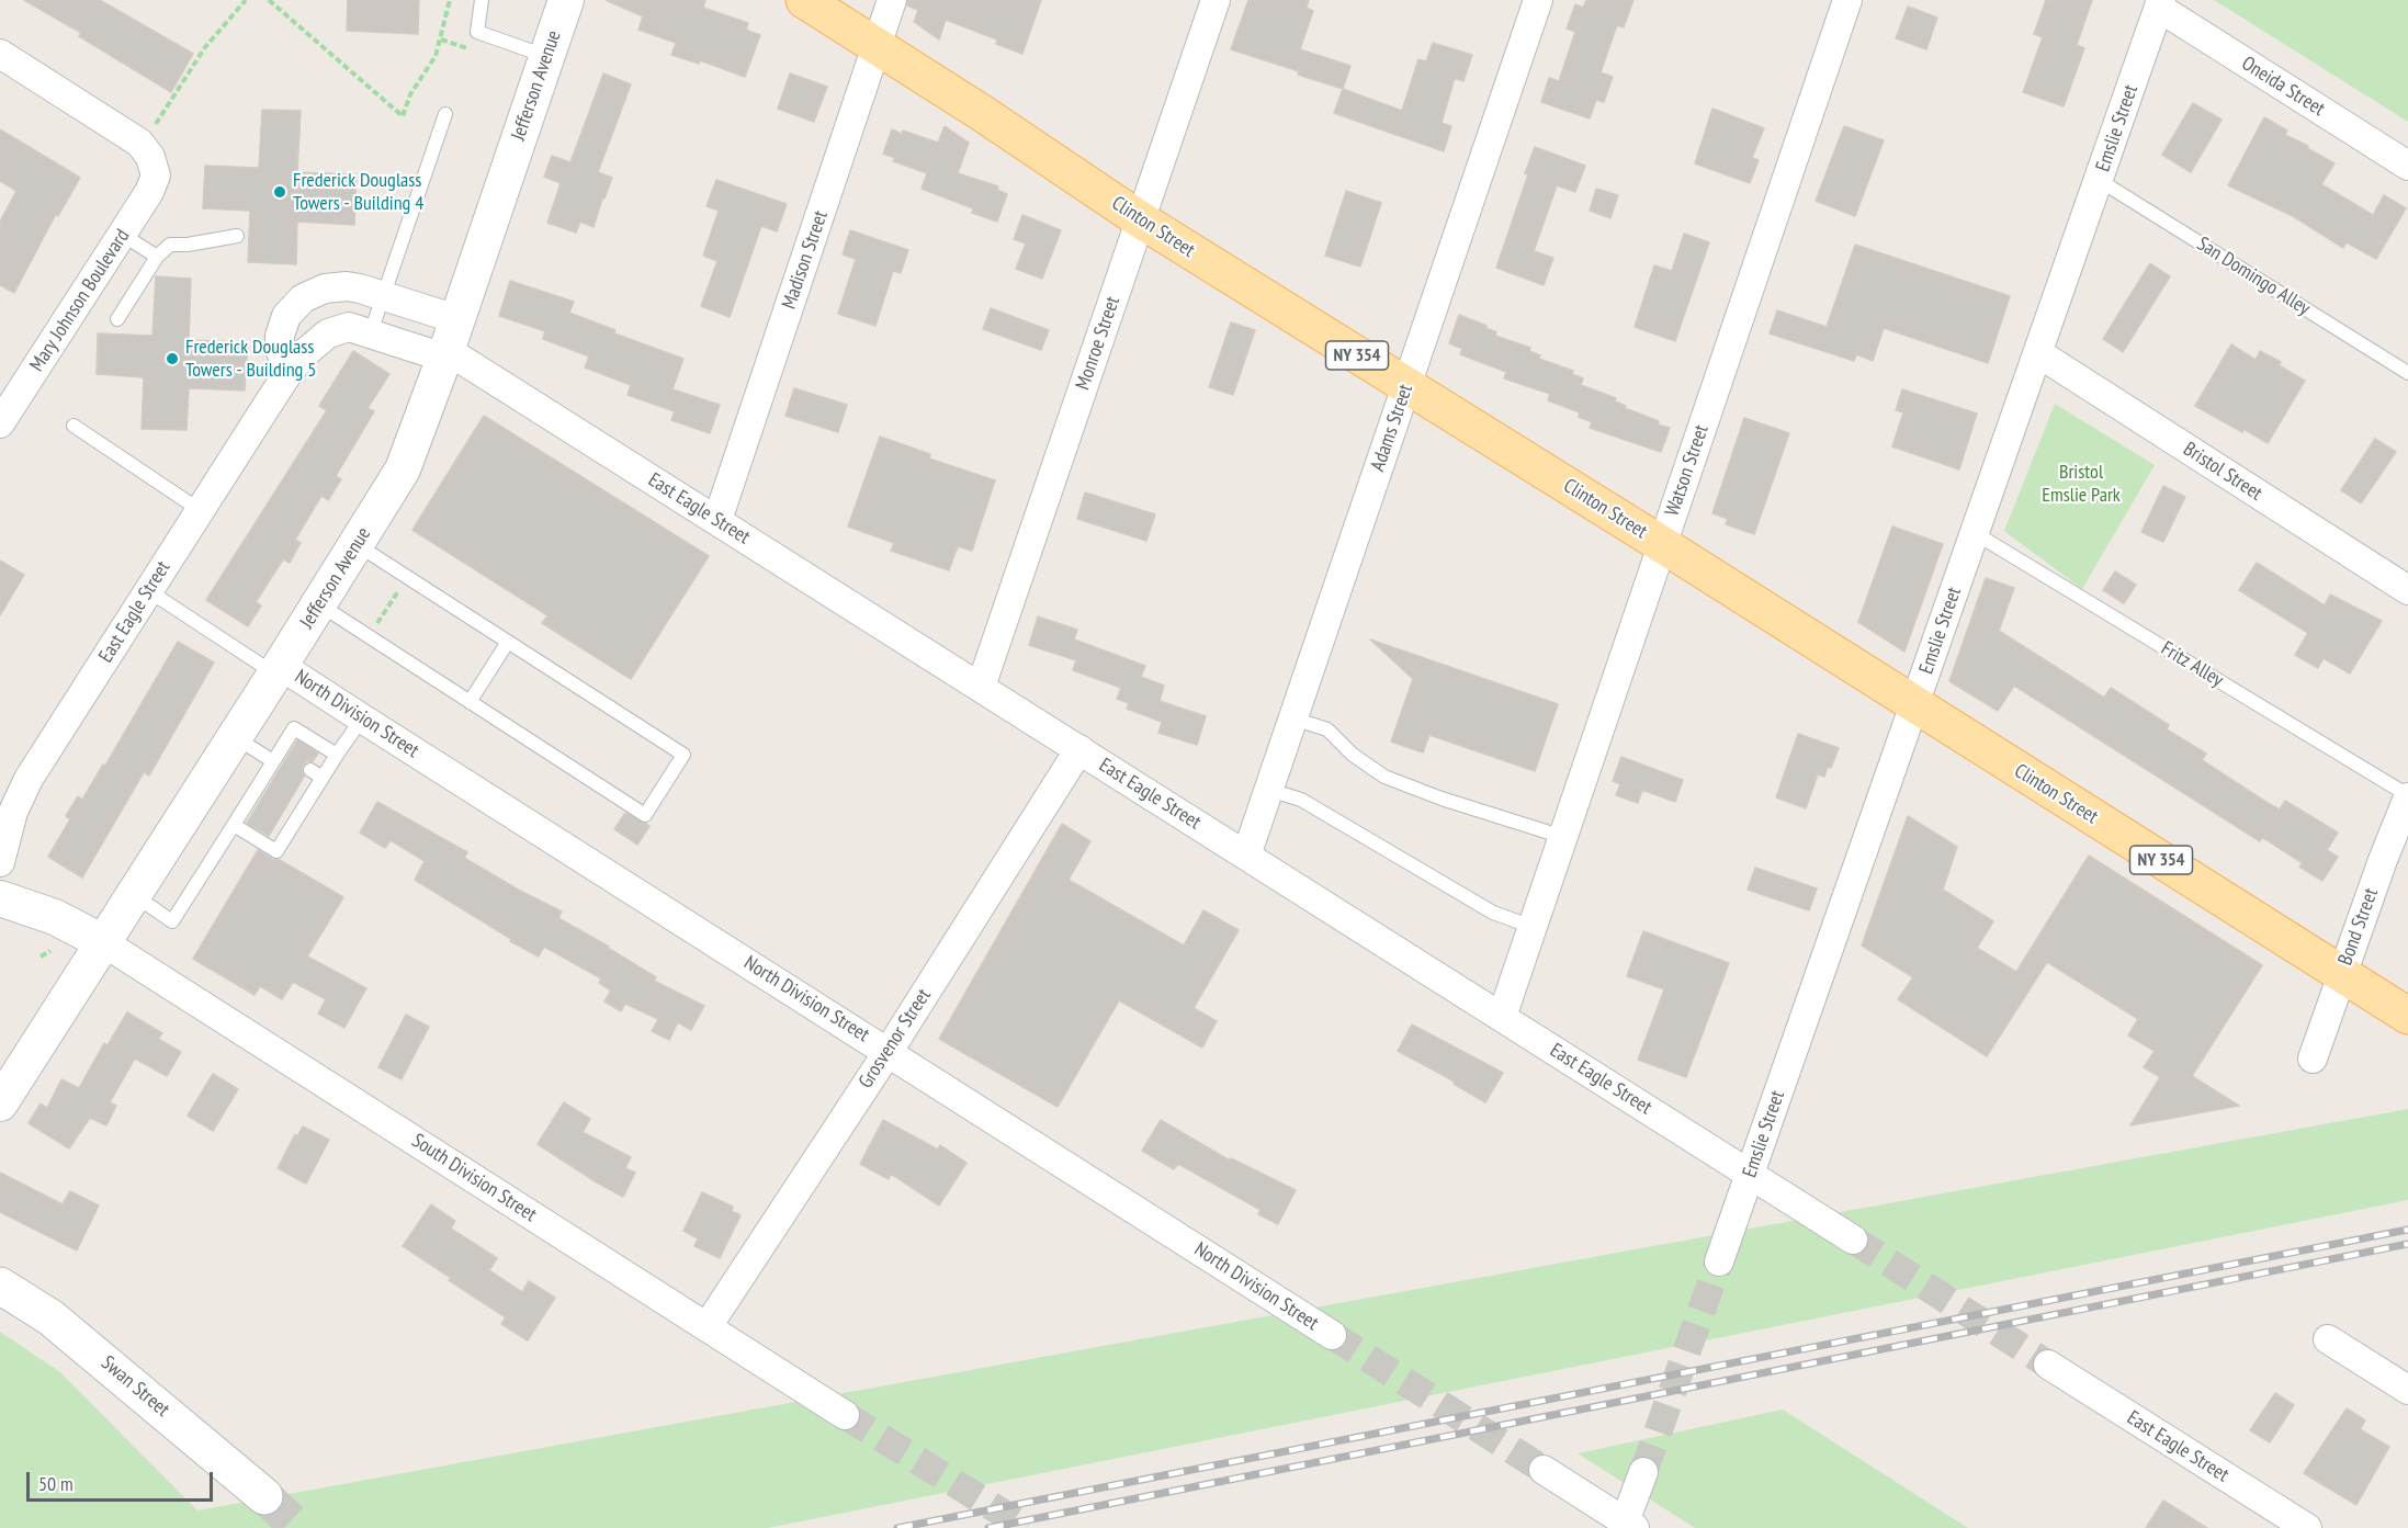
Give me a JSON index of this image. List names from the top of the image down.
{
  "streets": {
    "main road": ["Clinton Street", "NY 354", "Swan Street"],
    "street": [
      "Jefferson Avenue",
      "Oneida Street",
      "Emslie Street",
      "Madison Street",
      "Mary Johnson Boulevard",
      "Monroe Street",
      "Adams Street",
      "Watson Street",
      "Bristol Street",
      "East Eagle Street",
      "North Division Street",
      "Bond Street",
      "Grosvenor Street",
      "South Division Street"
    ],
    "lane": ["San Domingo Alley", "Fritz Alley"]
  },
  "crossings": [
    ["Jefferson Avenue", "East Eagle Street"],
    ["Jefferson Avenue", "North Division Street"],
    ["Jefferson Avenue", "South Division Street"],
    ["Oneida Street", "Emslie Street"],
    ["Emslie Street", "Clinton Street"],
    ["Emslie Street", "San Domingo Alley"],
    ["Emslie Street", "Bristol Street"],
    ["Emslie Street", "East Eagle Street"],
    ["Emslie Street", "Fritz Alley"],
    ["Clinton Street", "Madison Street"],
    ["Clinton Street", "Monroe Street"],
    ["Clinton Street", "Adams Street"],
    ["Clinton Street", "Watson Street"],
    ["Clinton Street", "Bond Street"],
    ["Madison Street", "East Eagle Street"],
    ["Monroe Street", "East Eagle Street"],
    ["Adams Street", "East Eagle Street"],
    ["Watson Street", "East Eagle Street"],
    ["East Eagle Street", "Grosvenor Street"],
    ["Fritz Alley", "Bond Street"],
    ["North Division Street", "Grosvenor Street"],
    ["Grosvenor Street", "South Division Street"]
  ],
  "parks": ["Bristol Emslie Park"],
  "places": ["Frederick Douglass Towers - Building 4", "Frederick Douglass Towers - Building 5"],
  "scale_bar": "50 m"
}
